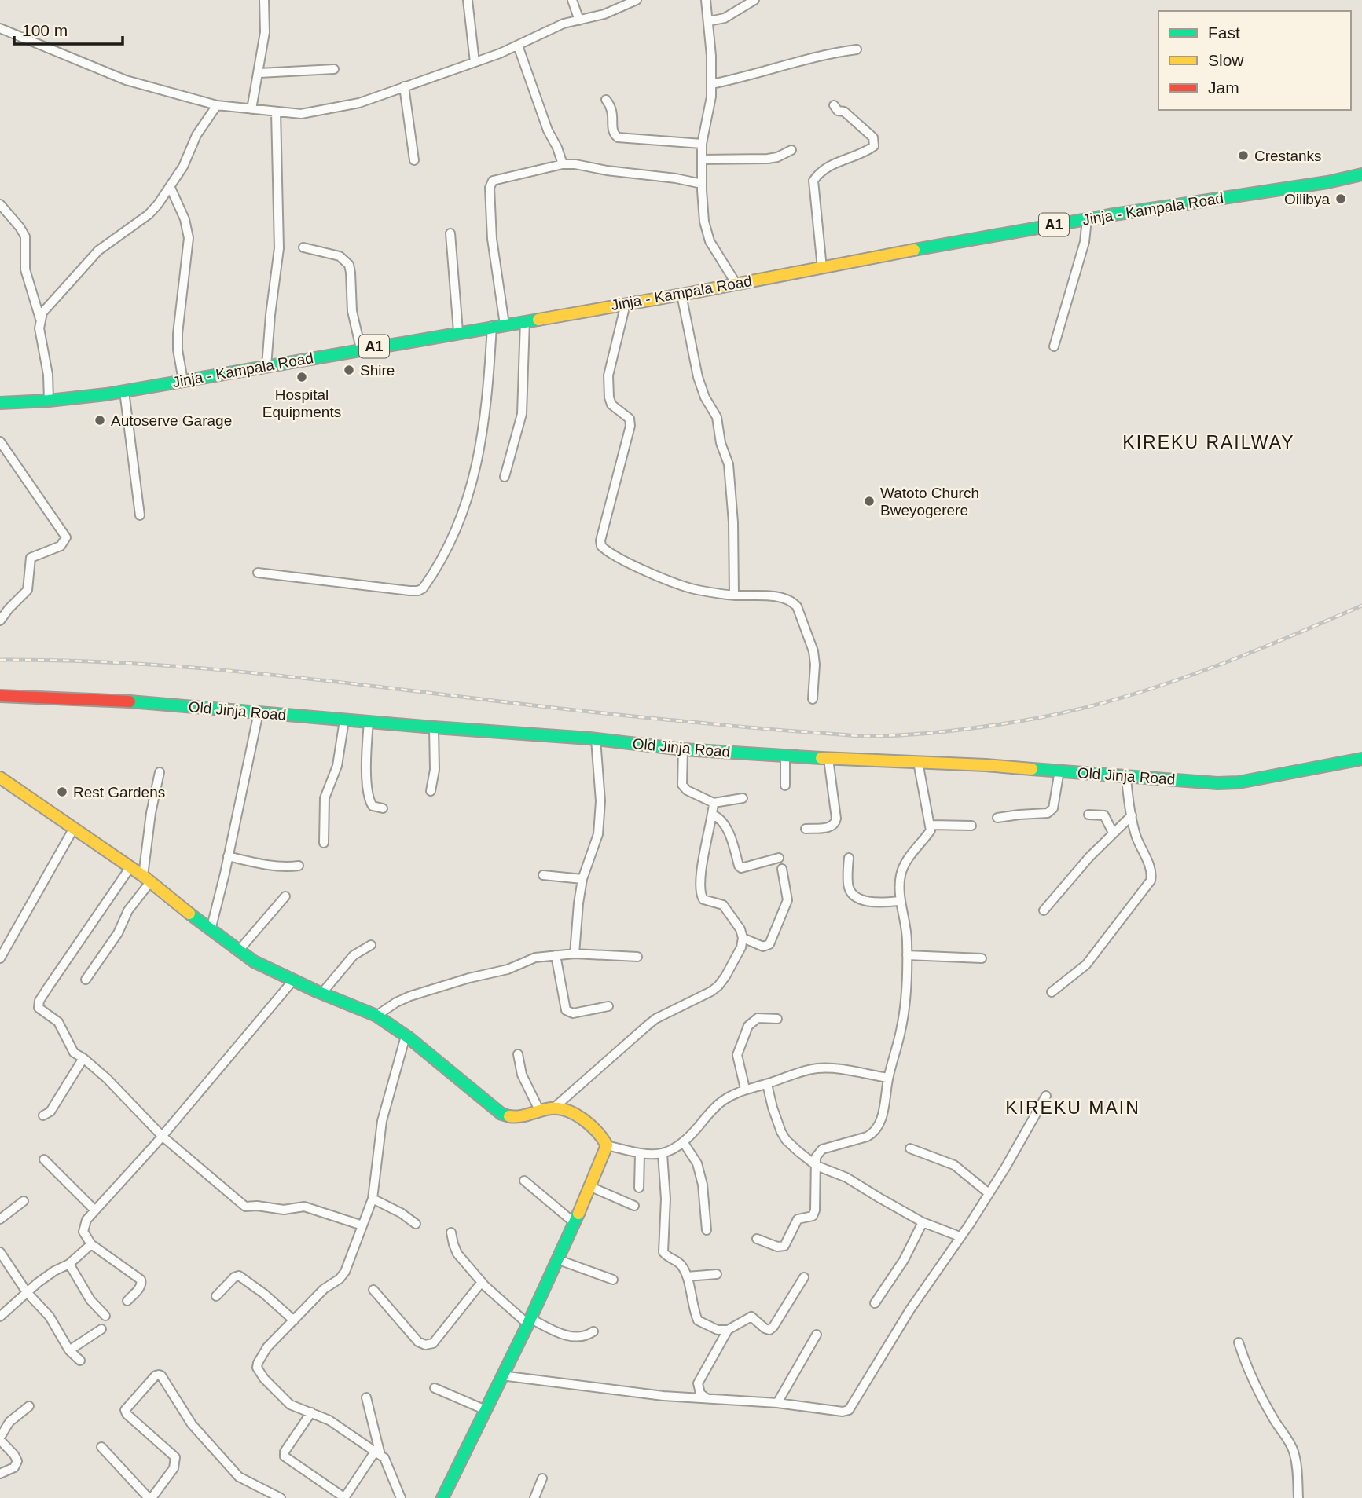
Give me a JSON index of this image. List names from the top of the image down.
{
  "streets": {
    "main road": ["Jinja - Kampala Road", "A1", "Old Jinja Road"]
  },
  "districts": ["KIREKU RAILWAY", "KIREKU MAIN"],
  "places": [
    "Crestanks",
    "Oilibya",
    "Shire",
    "Hospital Equipments",
    "Autoserve Garage",
    "Watoto Church Bweyogerere",
    "Rest Gardens"
  ],
  "legend": ["Fast", "Slow", "Jam"],
  "scale_bar": "100 m"
}
